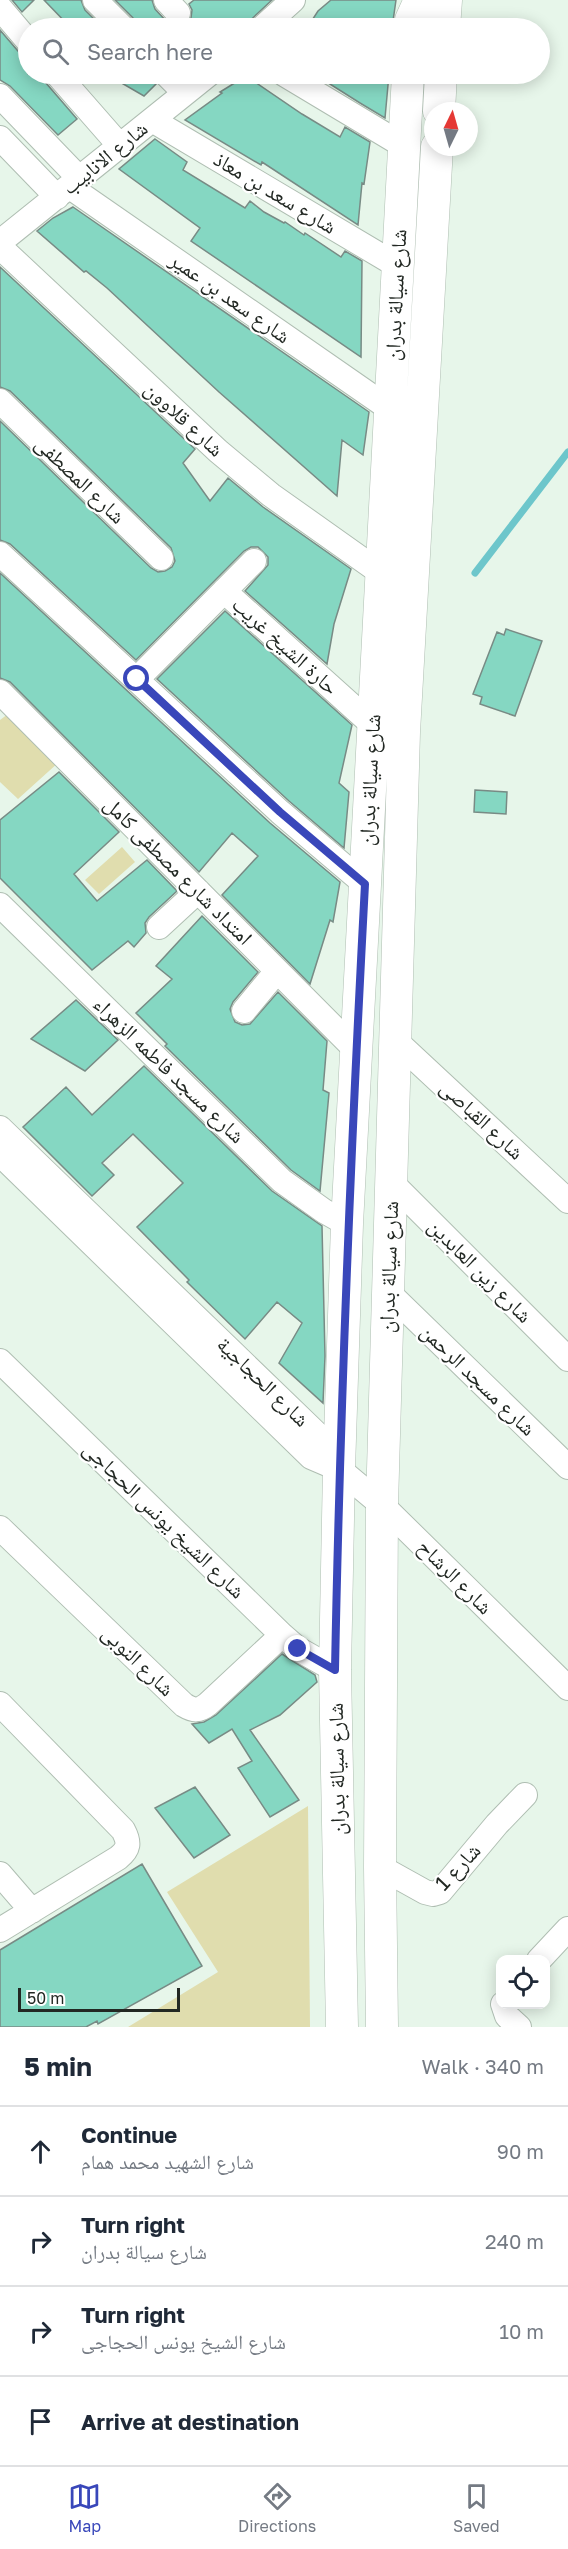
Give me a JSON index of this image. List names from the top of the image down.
{
  "streets": {
    "main road": ["شارع سيالة بدران"],
    "street": [
      "شارع الانابيب",
      "شارع سعد بن معاذ",
      "شارع سعد بن عمير",
      "شارع قلاوون",
      "شارع المصطفى",
      "حارة الشيخ غريب",
      "امتداد شارع مصطفى كامل",
      "شارع مسجد فاطمه الزهراء",
      "شارع القباصى",
      "شارع زين العابدين",
      "شارع مسجد الرحمن",
      "شارع الحجاجية",
      "شارع الشيخ يونس الحجاجى",
      "شارع الرشاح",
      "شارع النوبى",
      "شارع 1"
    ]
  },
  "crossings": [
    ["شارع الانابيب", "شارع سعد بن معاذ"],
    ["شارع الانابيب", "شارع سعد بن عمير"],
    ["شارع سعد بن معاذ", "شارع سيالة بدران"],
    ["شارع سيالة بدران", "شارع سعد بن عمير"],
    ["شارع سيالة بدران", "شارع قلاوون"],
    ["شارع سيالة بدران", "حارة الشيخ غريب"],
    ["شارع سيالة بدران", "امتداد شارع مصطفى كامل"],
    ["شارع سيالة بدران", "شارع مسجد فاطمه الزهراء"],
    ["شارع سيالة بدران", "شارع القباصى"],
    ["شارع سيالة بدران", "شارع زين العابدين"],
    ["شارع سيالة بدران", "شارع مسجد الرحمن"],
    ["شارع سيالة بدران", "شارع الحجاجية"],
    ["شارع سيالة بدران", "شارع الشيخ يونس الحجاجى"],
    ["شارع سيالة بدران", "شارع الرشاح"],
    ["شارع سيالة بدران", "شارع 1"],
    ["شارع الحجاجية", "شارع الرشاح"],
    ["شارع الشيخ يونس الحجاجى", "شارع النوبى"]
  ],
  "scale_bar": "50 m",
  "north": "top",
  "page": {
    "search": "Search here",
    "scale": "50 m",
    "heading": ["5 min", "Walk · 340 m"],
    "list": [
      ["Continue", "شارع الشهيد محمد همام", "90 m"],
      ["Turn right", "شارع سيالة بدران", "240 m"],
      ["Turn right", "شارع الشيخ يونس الحجاجى", "10 m"],
      "Arrive at destination"
    ],
    "nav": ["Map", "Directions", "Saved"]
  }
}
